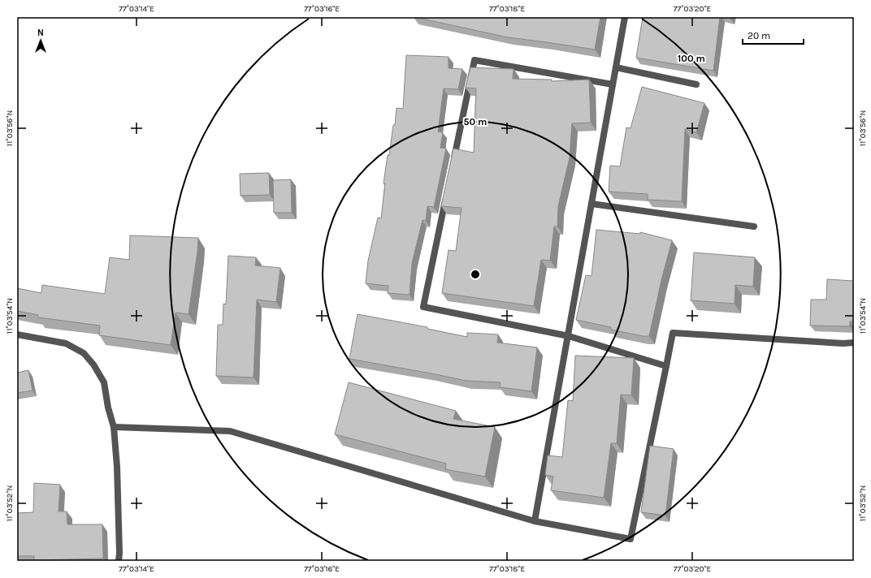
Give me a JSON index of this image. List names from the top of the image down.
{
  "scale_bar": "20 m",
  "north": "top",
  "coordinates": [
    "77°03'14\"E",
    "77°03'16\"E",
    "77°03'18\"E",
    "77°03'20\"E",
    "11°03'56\"N",
    "11°03'54\"N",
    "11°03'52\"N"
  ],
  "rings": ["100 m", "50 m"]
}
